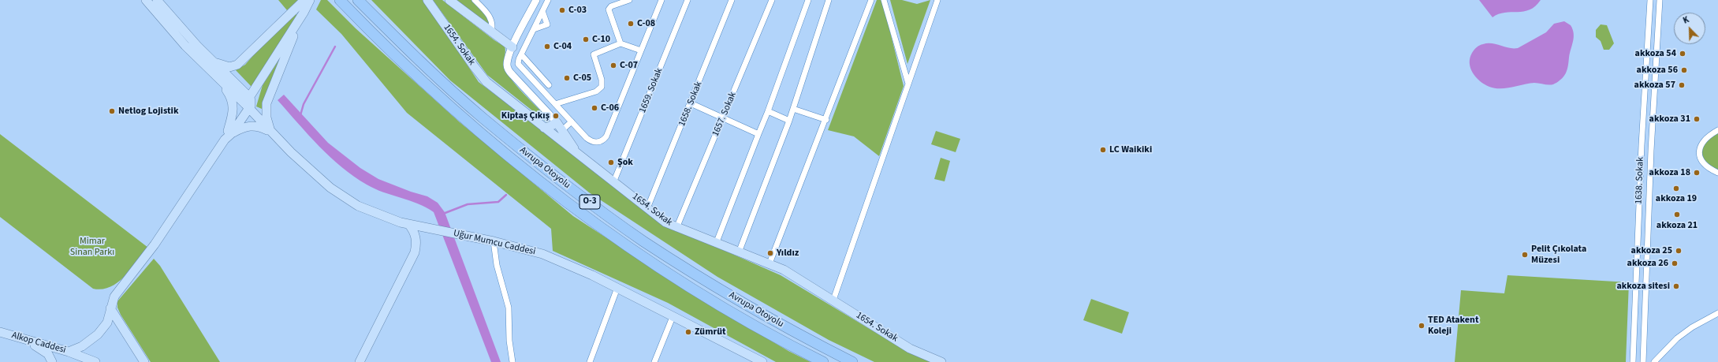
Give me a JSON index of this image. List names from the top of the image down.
{
  "streets": {
    "highway": ["Avrupa Otoyolu", "O-3"],
    "main road": ["1654. Sokak", "Uğur Mumcu Caddesi", "Alkop Caddesi"],
    "street": [
      "1659. Sokak",
      "1658. Sokak",
      "1657. Sokak",
      "1638. Sokak"
    ]
  },
  "crossings": [
    ["1654. Sokak", "1659. Sokak"],
    ["1654. Sokak", "1658. Sokak"],
    ["1654. Sokak", "1657. Sokak"]
  ],
  "parks": ["Mimar Sinan Parkı"],
  "places": [
    "C-03",
    "C-08",
    "C-10",
    "C-04",
    "akkoza 54",
    "C-07",
    "akkoza 56",
    "C-05",
    "akkoza 57",
    "C-06",
    "Netlog Lojistik",
    "Kiptaş Çıkış",
    "akkoza 31",
    "LC Waikiki",
    "Şok",
    "akkoza 18",
    "akkoza 19",
    "akkoza 21",
    "akkoza 25",
    "Yıldız",
    "Pelit Çıkolata Müzesi",
    "akkoza 26",
    "akkoza sitesi",
    "TED Atakent Koleji",
    "Zümrüt"
  ],
  "north": "top left"
}
